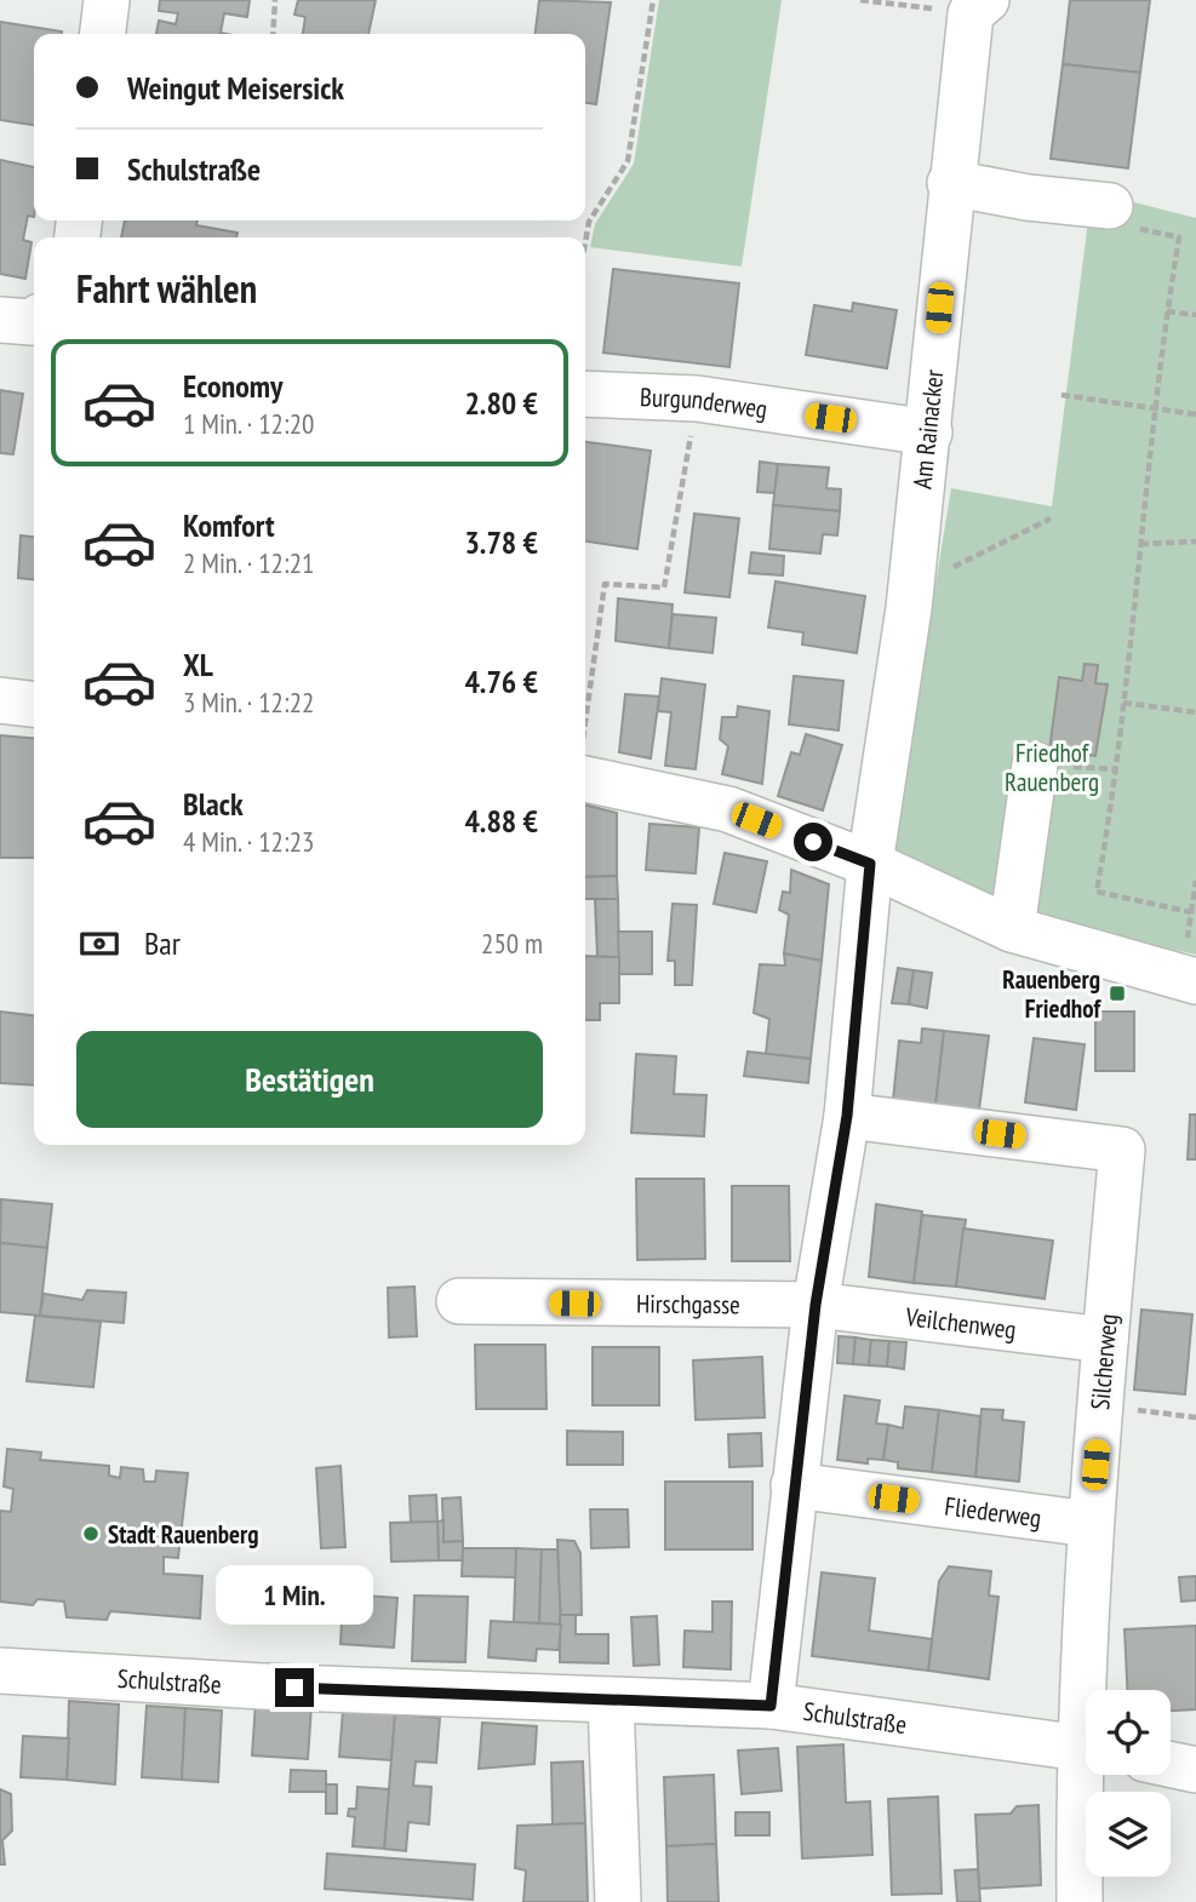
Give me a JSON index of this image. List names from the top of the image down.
{
  "streets": {
    "street": [
      "Burgunderweg",
      "Am Rainacker",
      "Hirschgasse",
      "Veilchenweg",
      "Silcherweg",
      "Fliederweg",
      "Schulstraße"
    ]
  },
  "crossings": [
    ["Burgunderweg", "Am Rainacker"],
    ["Am Rainacker", "Hirschgasse"],
    ["Am Rainacker", "Veilchenweg"],
    ["Am Rainacker", "Silcherweg"],
    ["Am Rainacker", "Fliederweg"],
    ["Am Rainacker", "Schulstraße"],
    ["Hirschgasse", "Veilchenweg"],
    ["Veilchenweg", "Silcherweg"],
    ["Silcherweg", "Fliederweg"]
  ],
  "parks": ["Friedhof Rauenberg"],
  "places": {
    "transit": ["Rauenberg Friedhof"],
    "other": ["Stadt Rauenberg"]
  },
  "page": {
    "banner": ["Weingut Meisersick", "Schulstraße"],
    "heading": "Fahrt wählen",
    "list": [
      {
        "name": "Economy",
        "note": "1 Min. · 12:20",
        "value": "2.80 €"
      },
      {
        "name": "Komfort",
        "note": "2 Min. · 12:21",
        "value": "3.78 €"
      },
      {
        "name": "XL",
        "note": "3 Min. · 12:22",
        "value": "4.76 €"
      },
      {
        "name": "Black",
        "note": "4 Min. · 12:23",
        "value": "4.88 €"
      }
    ],
    "pay": ["Bar", "250 m"],
    "buttons": "Bestätigen",
    "bubble": "1 Min."
  }
}
